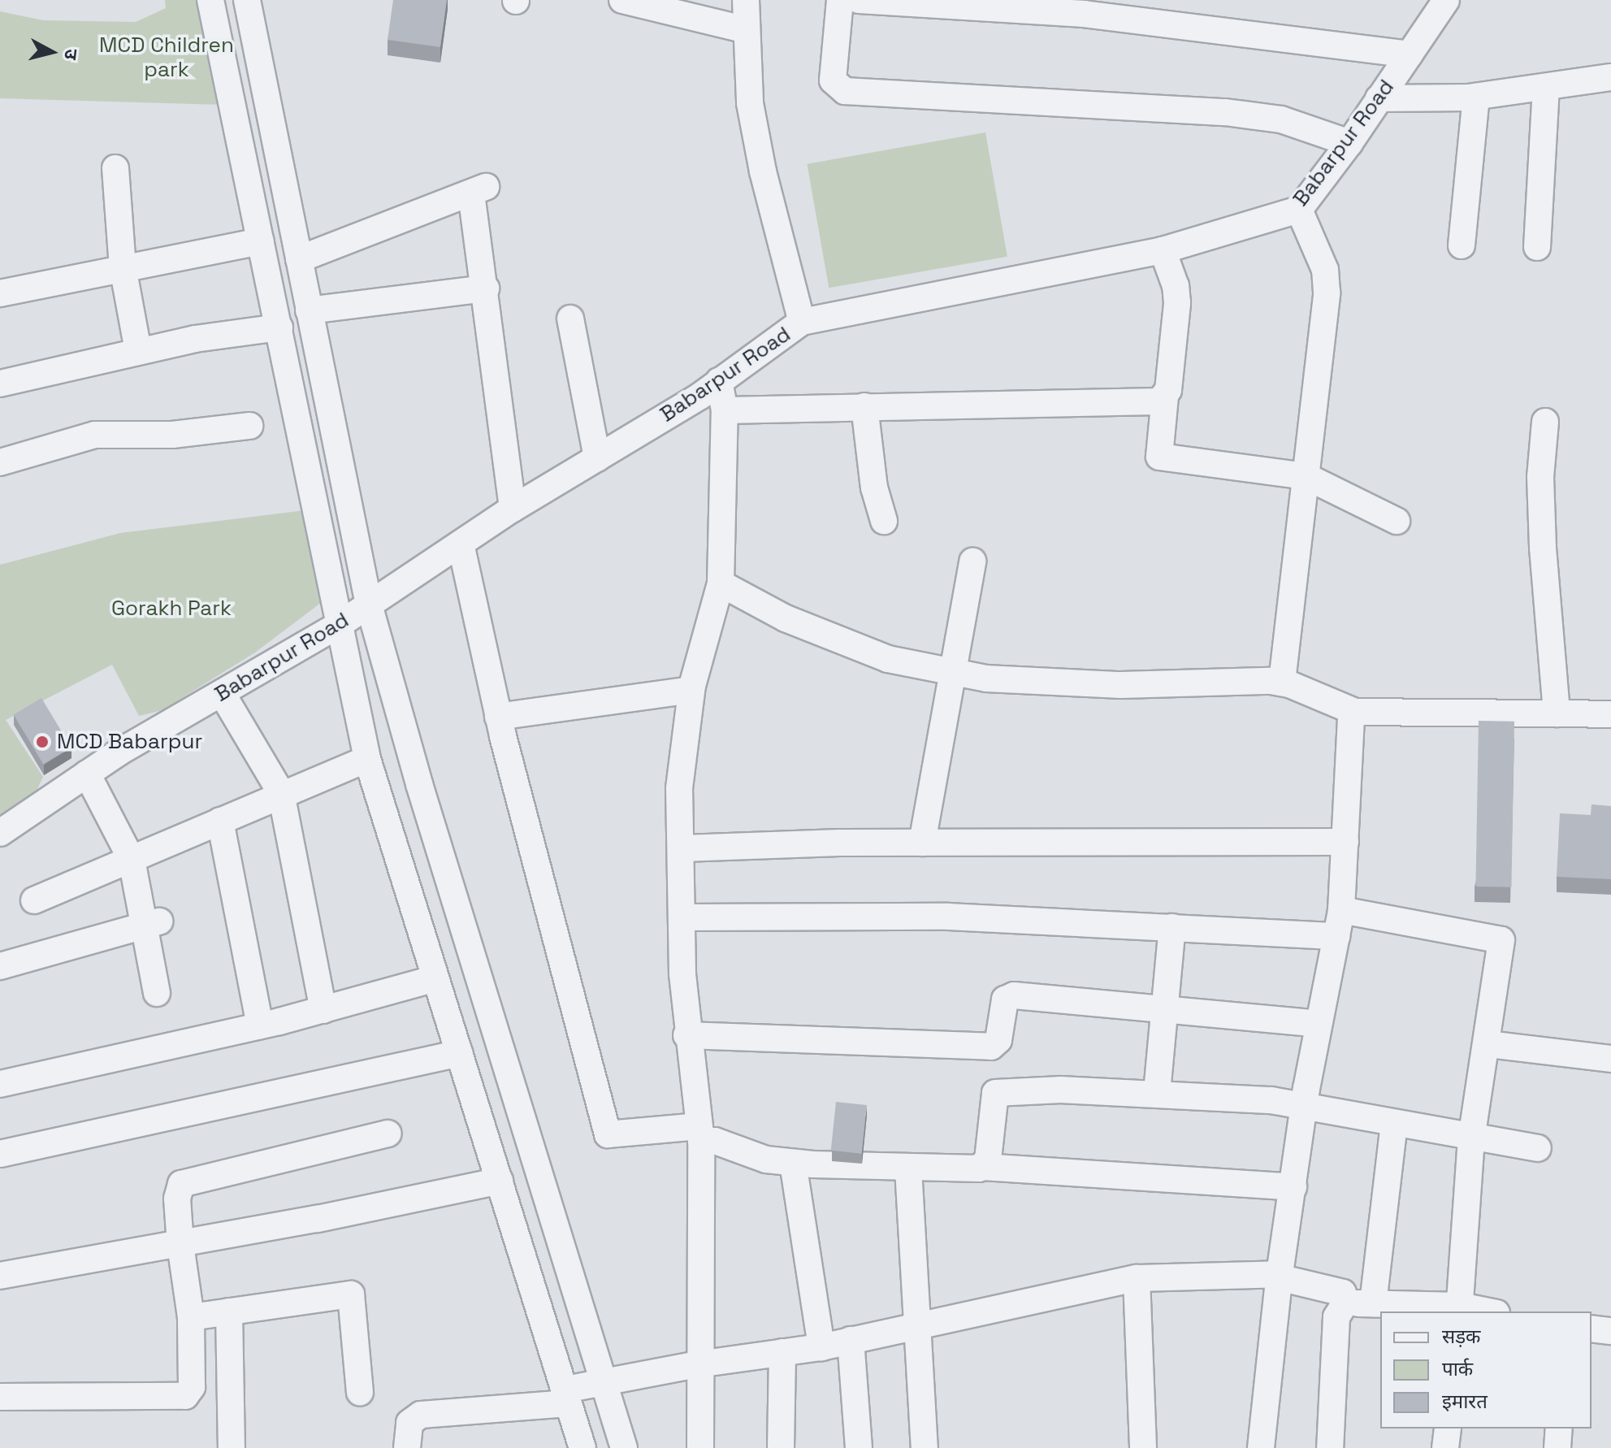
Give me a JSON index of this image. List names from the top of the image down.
{
  "streets": {
    "street": ["Babarpur Road"]
  },
  "parks": ["MCD Children park", "Gorakh Park"],
  "places": ["MCD Babarpur"],
  "legend": ["सड़क", "पार्क", "इमारत"],
  "north": "right"
}
